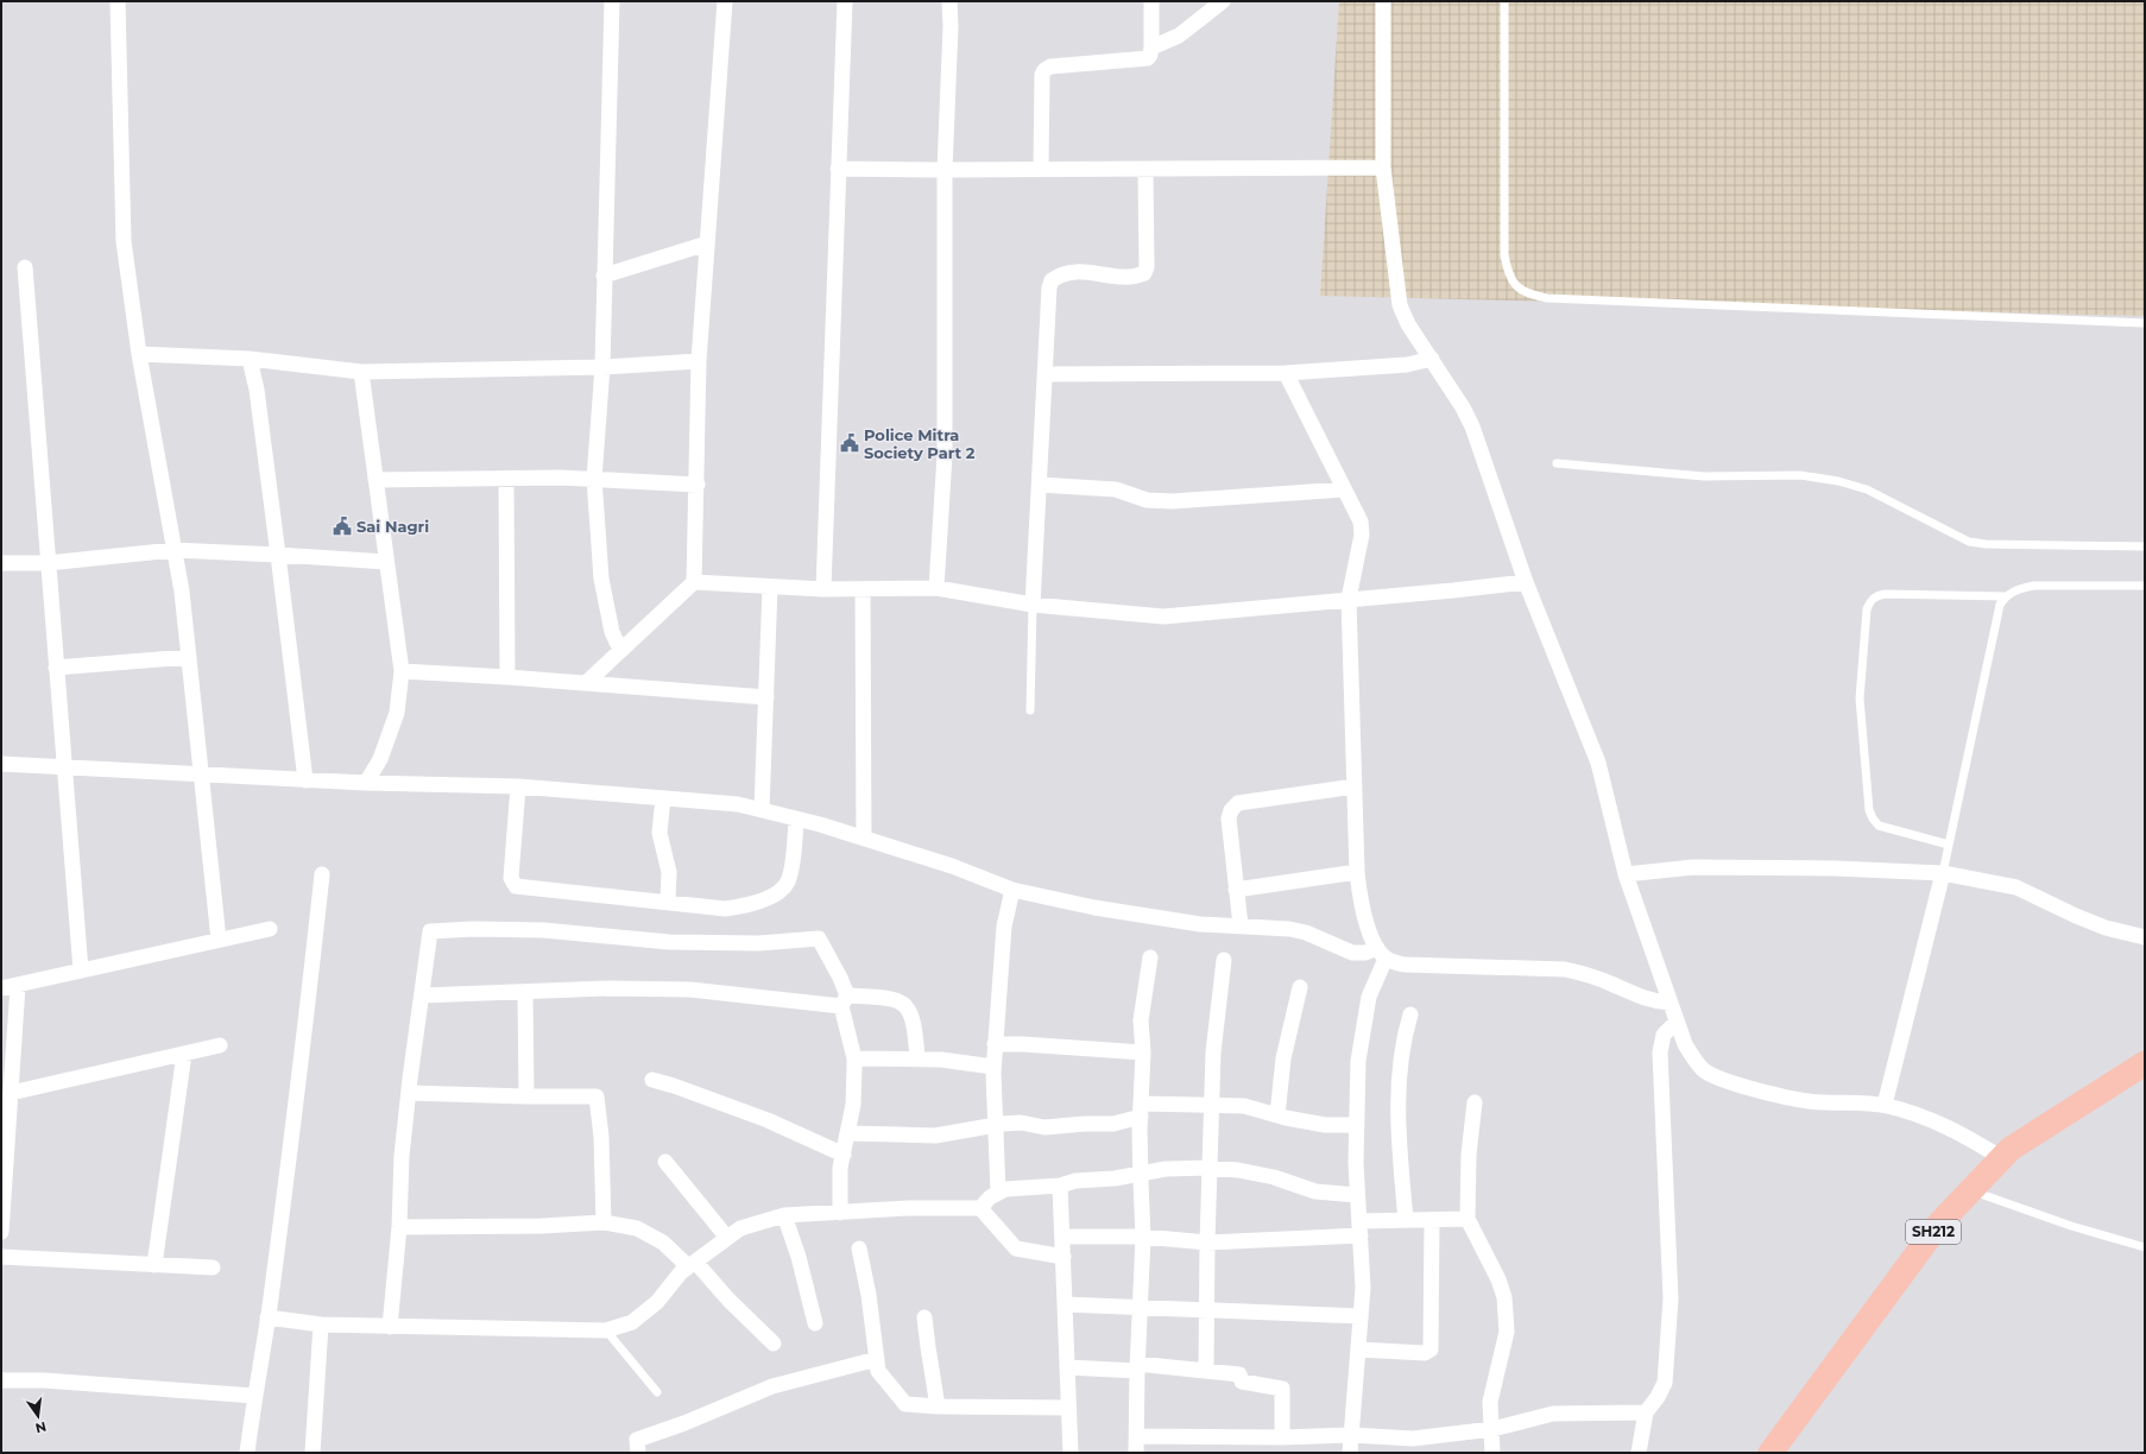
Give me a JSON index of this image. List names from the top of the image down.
{
  "streets": {
    "main road": ["SH212"]
  },
  "places": {
    "public building": ["Police Mitra Society Part 2", "Sai Nagri"]
  },
  "north": "bottom"
}
